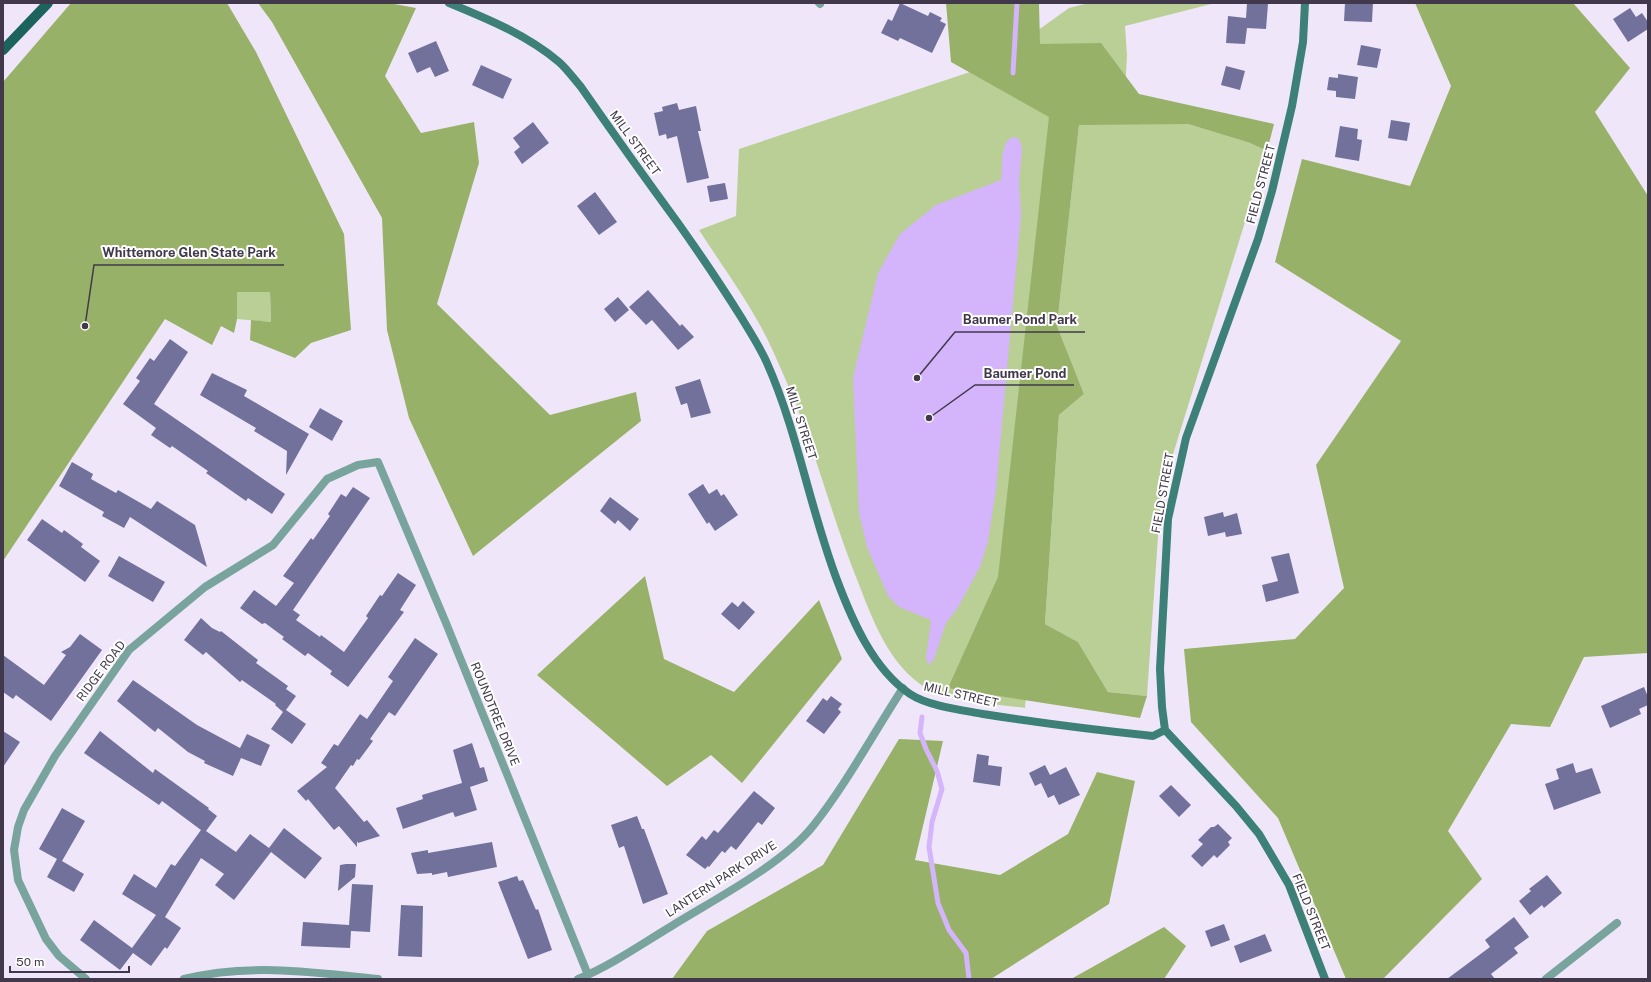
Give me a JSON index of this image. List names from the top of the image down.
{
  "streets": {
    "street": [
      "MILL STREET",
      "FIELD STREET",
      "RIDGE ROAD",
      "ROUNDTREE DRIVE",
      "LANTERN PARK DRIVE"
    ]
  },
  "crossings": [
    ["MILL STREET", "FIELD STREET"],
    ["MILL STREET", "LANTERN PARK DRIVE"],
    ["RIDGE ROAD", "ROUNDTREE DRIVE"],
    ["ROUNDTREE DRIVE", "LANTERN PARK DRIVE"]
  ],
  "places": ["Whittemore Glen State Park", "Baumer Pond Park", "Baumer Pond"],
  "scale_bar": "50 m"
}
